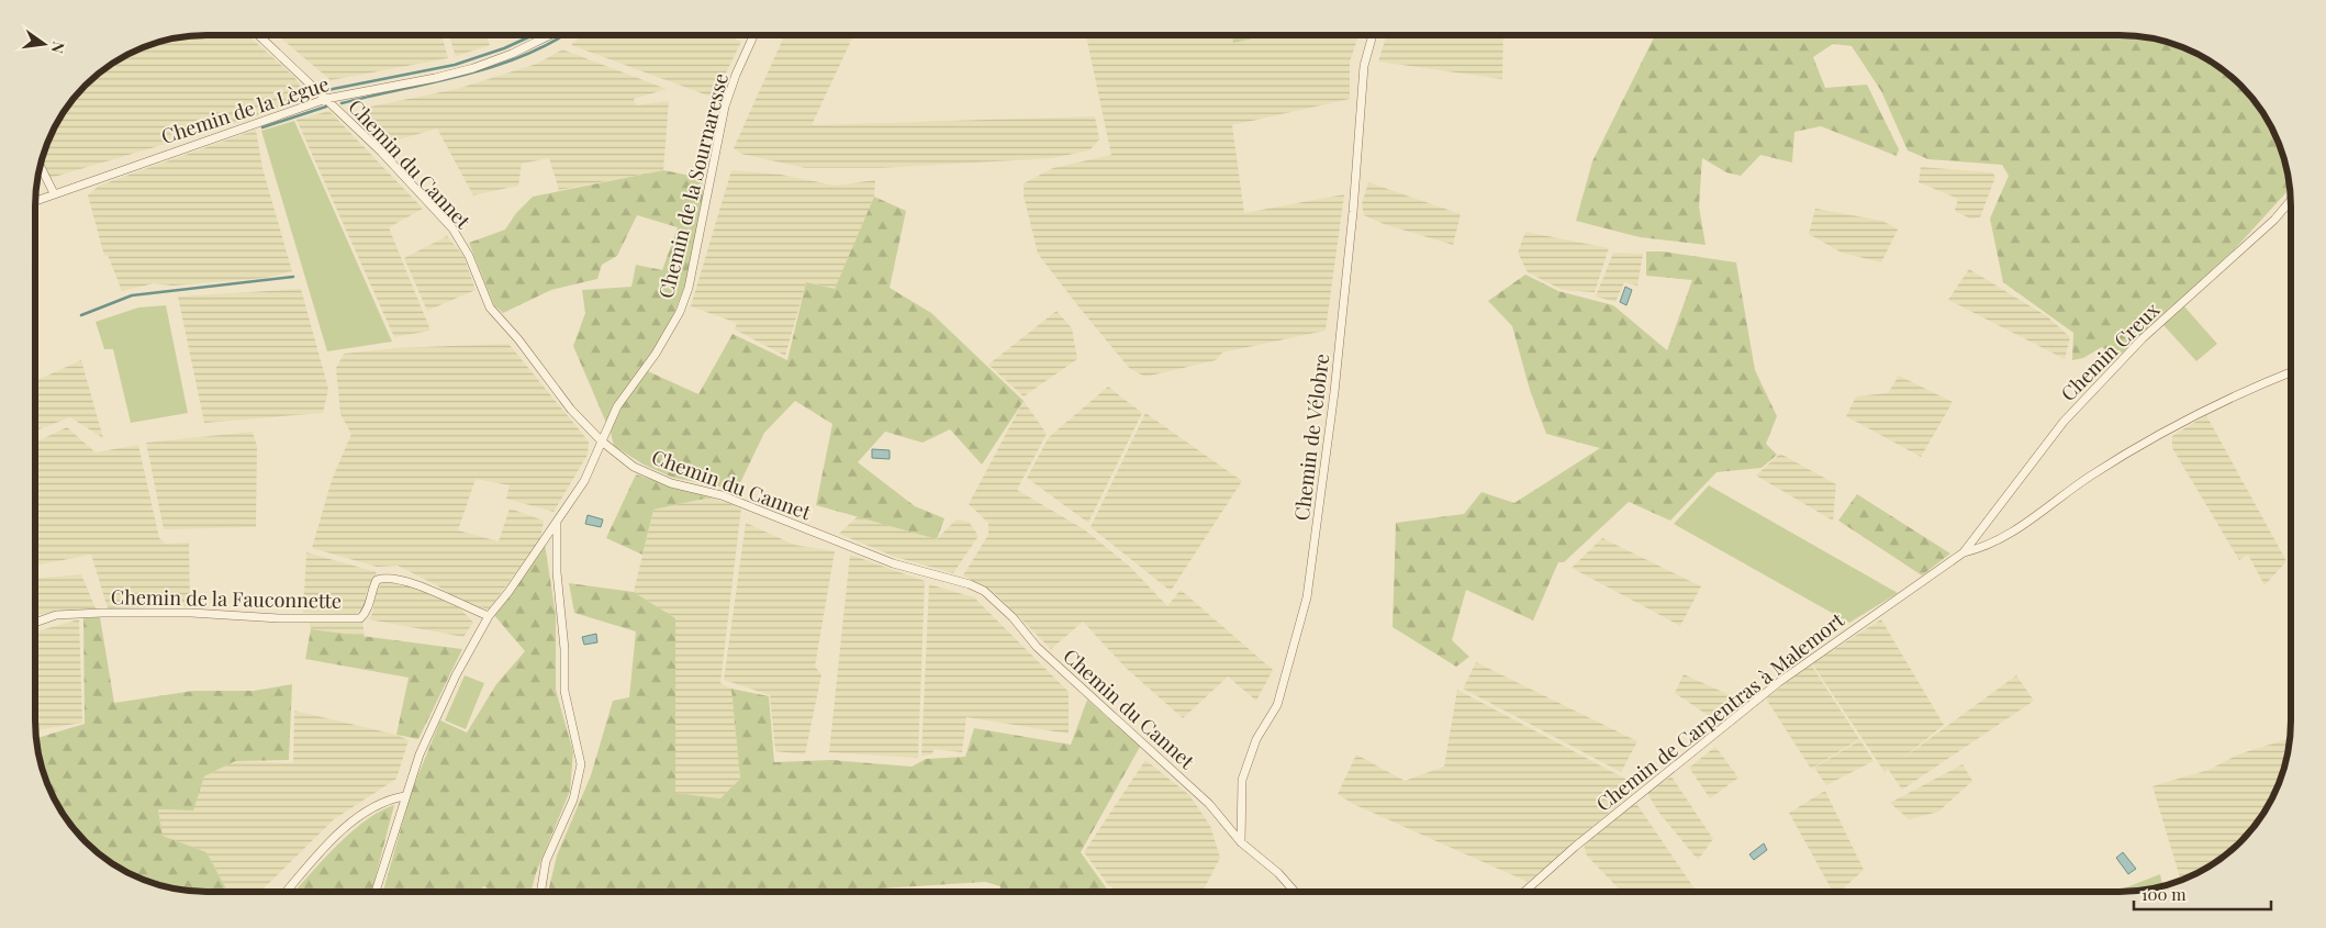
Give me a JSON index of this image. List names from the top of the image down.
{
  "streets": {
    "street": [
      "Chemin de la Lègue",
      "Chemin du Cannet",
      "Chemin de la Sournaresse",
      "Chemin Creux",
      "Chemin de Vélobre",
      "Chemin de la Fauconnette",
      "Chemin de Carpentras à Malemort"
    ]
  },
  "crossings": [
    ["Chemin de la Lègue", "Chemin du Cannet"],
    ["Chemin du Cannet", "Chemin de la Sournaresse"],
    ["Chemin du Cannet", "Chemin de Vélobre"],
    ["Chemin de la Sournaresse", "Chemin de la Fauconnette"],
    ["Chemin Creux", "Chemin de Carpentras à Malemort"]
  ],
  "scale_bar": "100 m",
  "north": "right"
}
